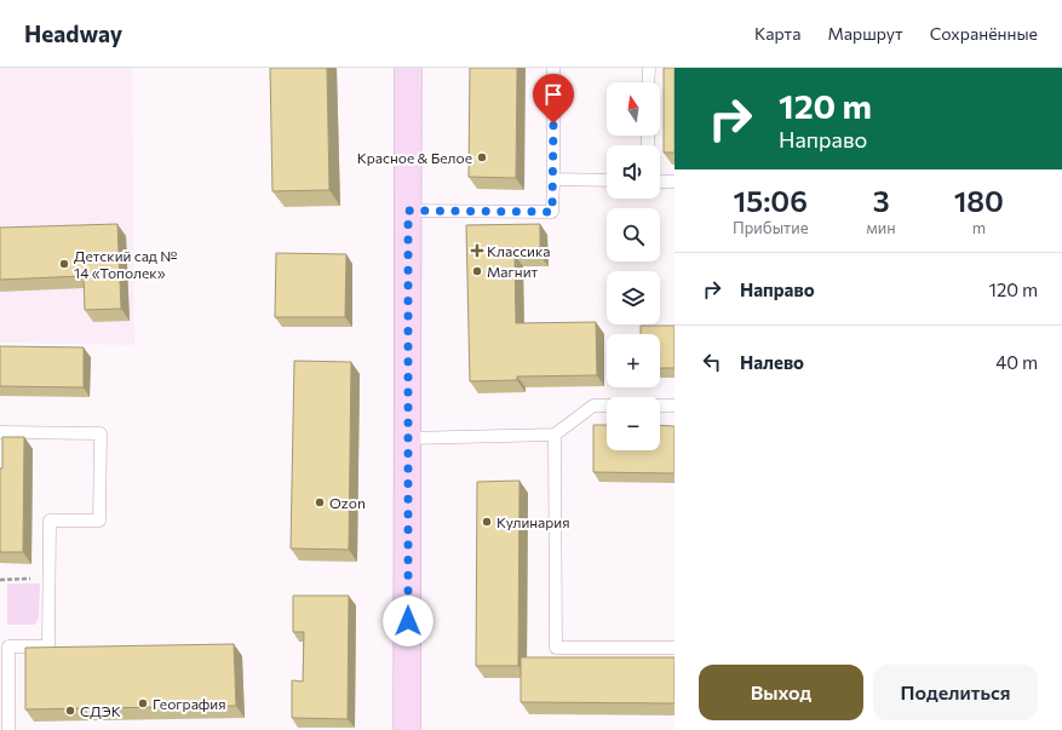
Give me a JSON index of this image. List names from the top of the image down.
{
  "places": {
    "other": [
      "Красное & Белое",
      "Детский сад № 14 «Тополек»",
      "Магнит",
      "Ozon",
      "Кулинария",
      "География",
      "СДЭК"
    ],
    "health": ["Классика"]
  },
  "north": "top",
  "page": {
    "header": "Headway",
    "nav": ["Карта", "Маршрут", "Сохранённые"],
    "turn": ["120 m", "Направо"],
    "map_buttons": ["+", "−"],
    "eta": [
      "15:06",
      "Прибытие",
      "3",
      "мин",
      "180",
      "m"
    ],
    "list": [
      {
        "name": "Направо",
        "value": "120 m"
      },
      {
        "name": "Налево",
        "value": "40 m"
      }
    ],
    "buttons": ["Выход", "Поделиться"]
  }
}
